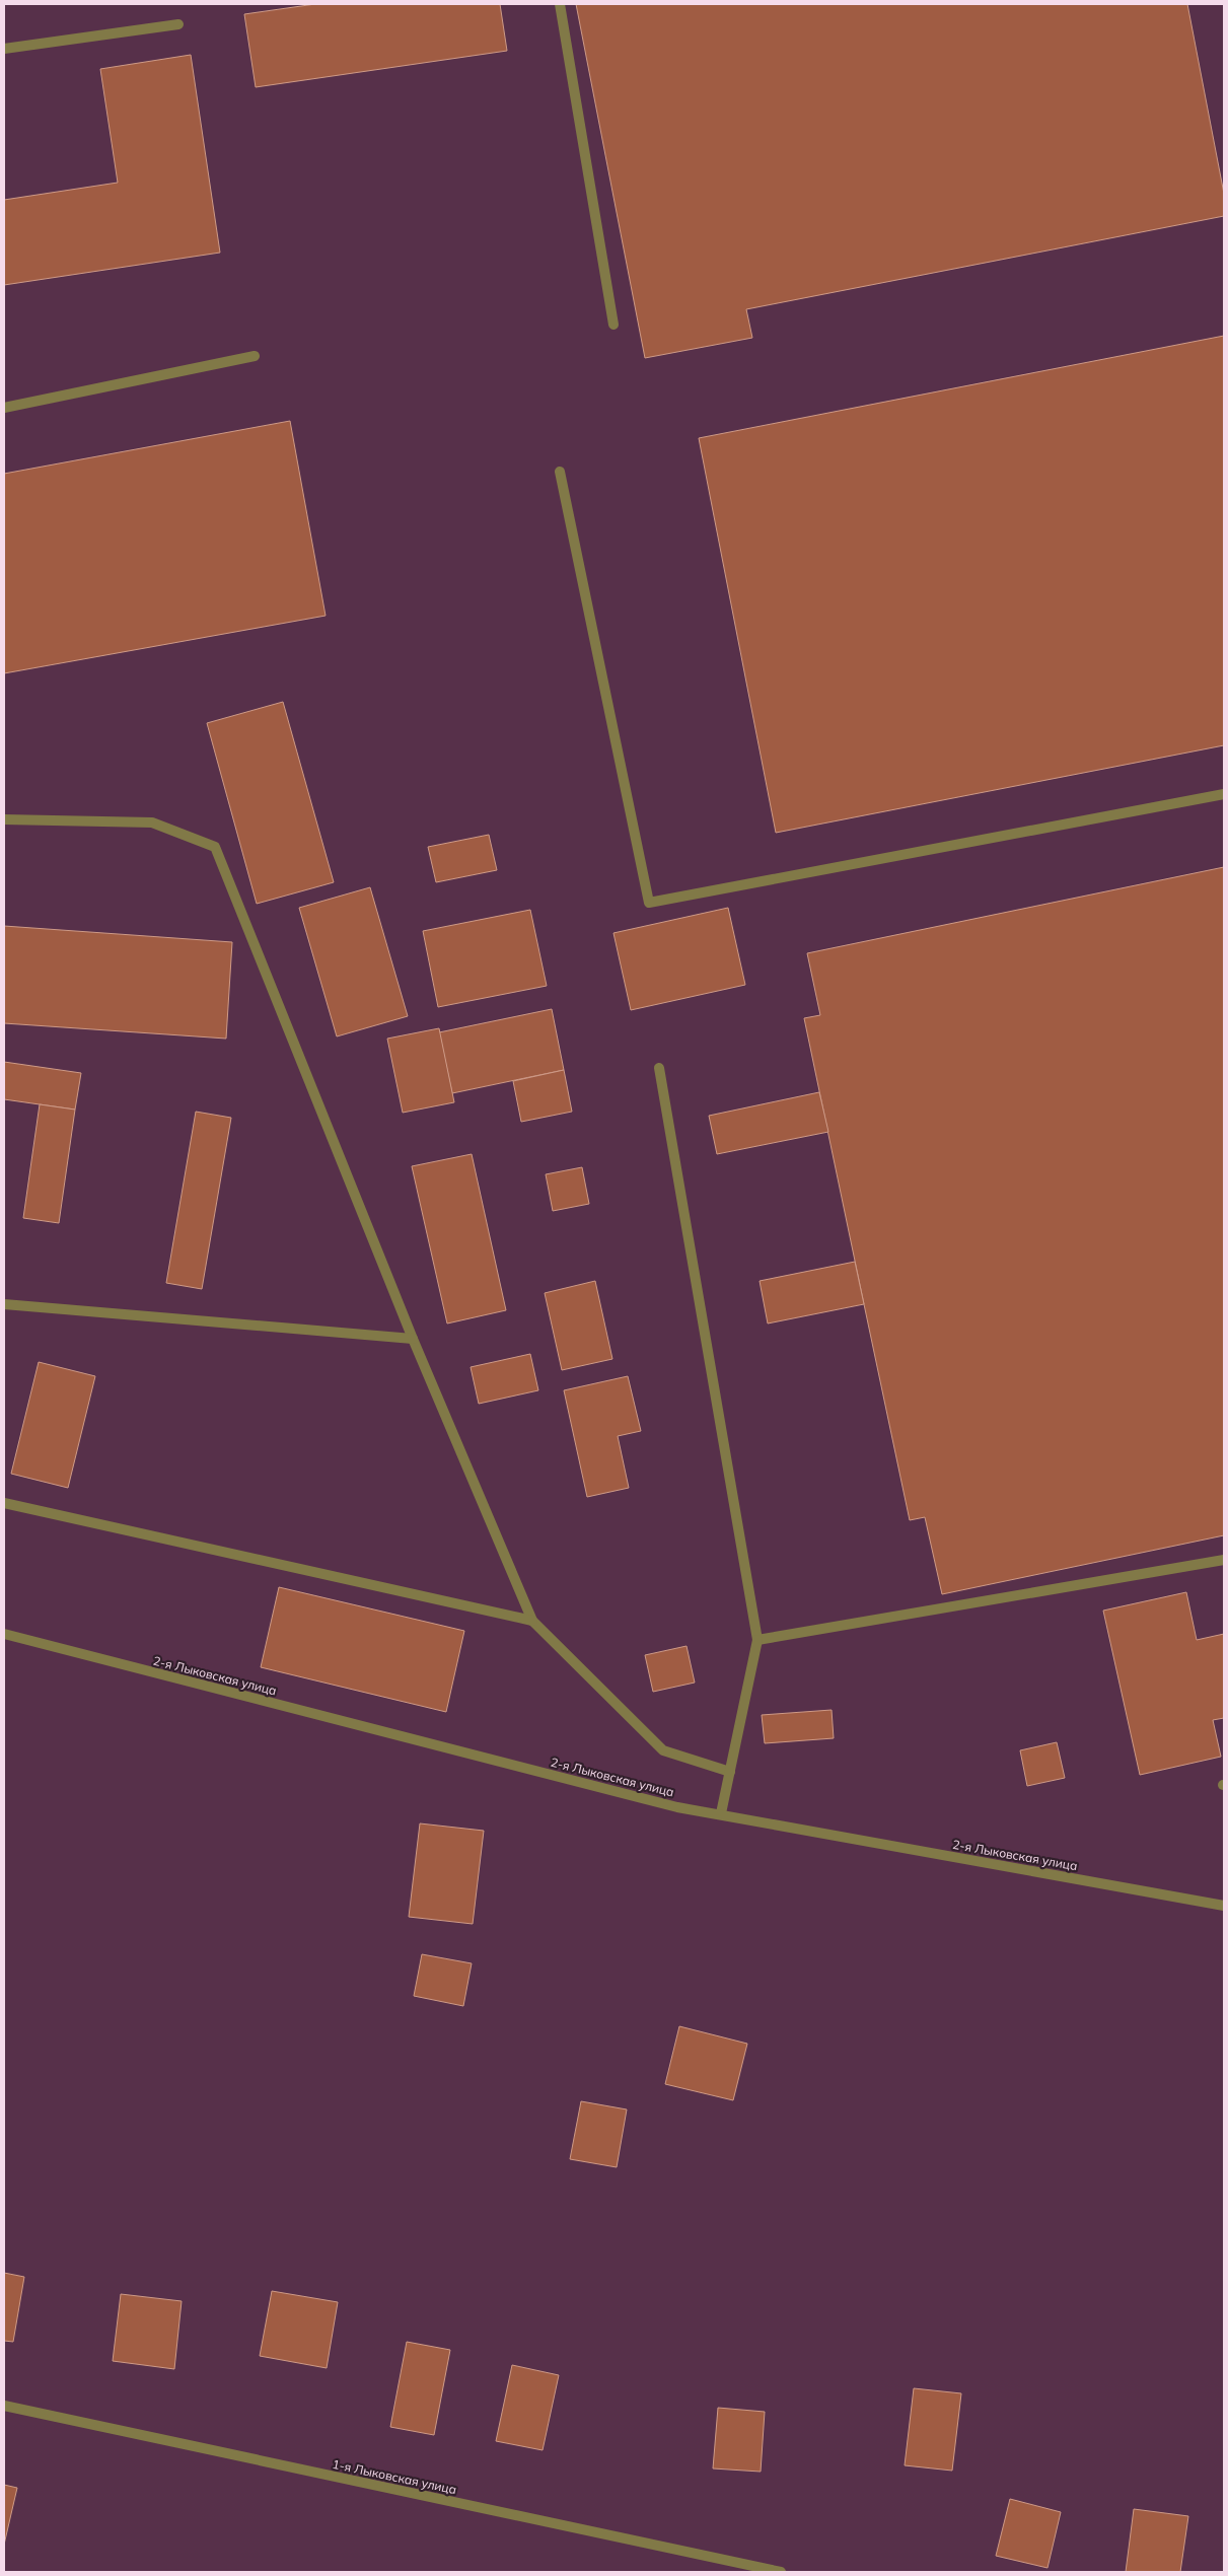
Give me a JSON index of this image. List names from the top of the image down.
{
  "streets": {
    "street": ["2-я Лыковская улица", "1-я Лыковская улица"]
  }
}
